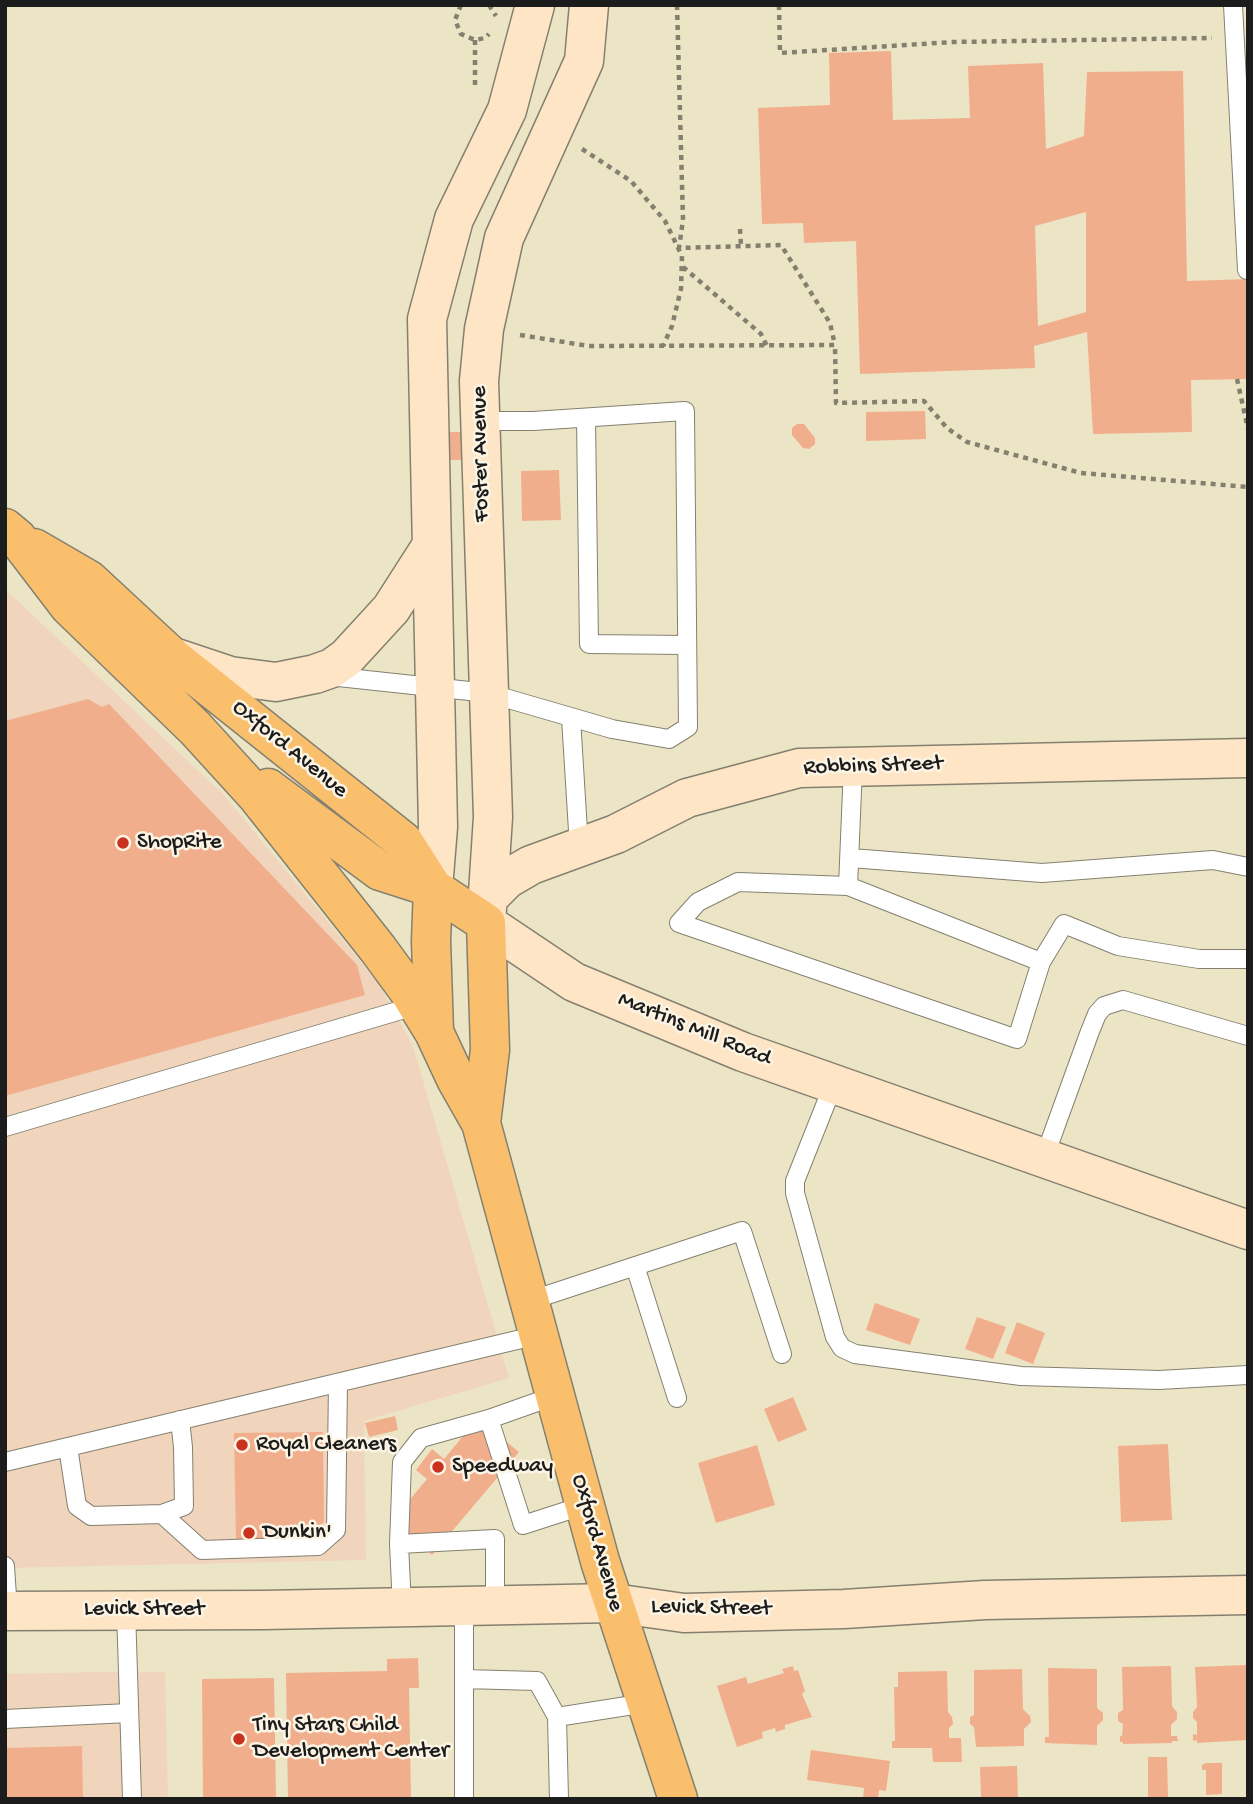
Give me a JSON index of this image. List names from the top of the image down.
{
  "streets": {
    "main road": ["Oxford Avenue", "Martins Mill Road"],
    "street": ["Foster Avenue", "Robbins Street", "Levick Street"]
  },
  "crossings": [
    ["Foster Avenue", "Oxford Avenue"],
    ["Foster Avenue", "Robbins Street"],
    ["Foster Avenue", "Martins Mill Road"],
    ["Oxford Avenue", "Robbins Street"],
    ["Oxford Avenue", "Martins Mill Road"],
    ["Oxford Avenue", "Levick Street"],
    ["Robbins Street", "Martins Mill Road"]
  ],
  "places": [
    "ShopRite",
    "Royal Cleaners",
    "Speedway",
    "Dunkin'",
    "Tiny Stars Child Development Center"
  ]
}
